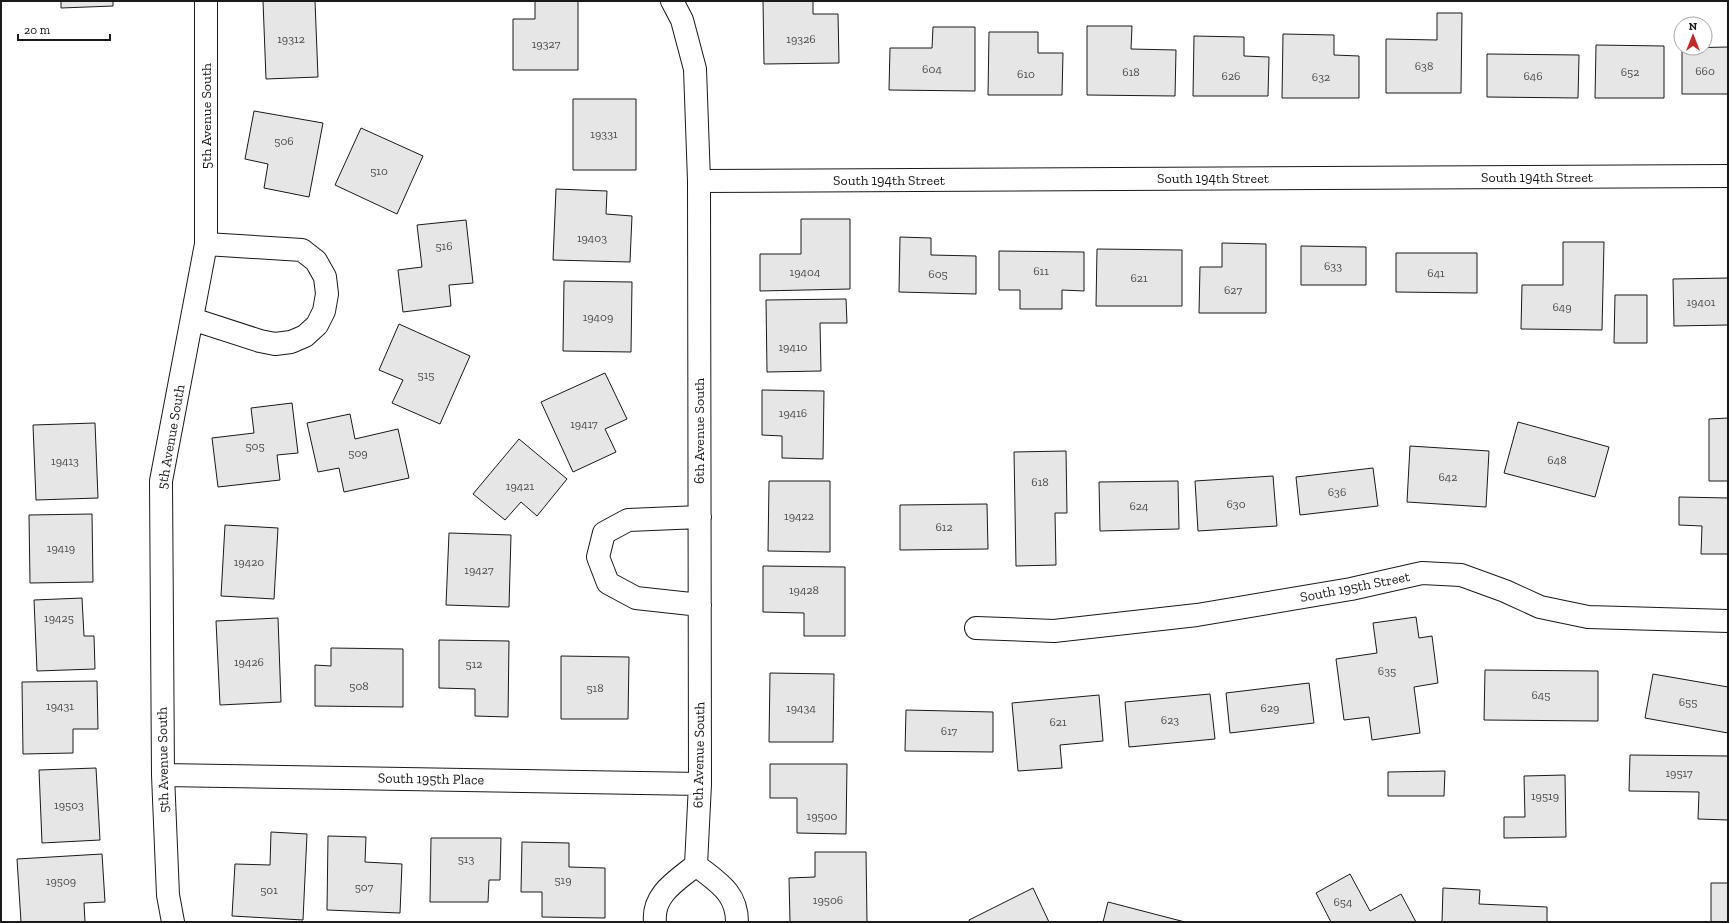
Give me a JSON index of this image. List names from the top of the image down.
{
  "streets": {
    "street": [
      "5th Avenue South",
      "South 194th Street",
      "6th Avenue South",
      "South 195th Street",
      "South 195th Place"
    ]
  },
  "crossings": [
    ["5th Avenue South", "South 195th Place"],
    ["South 194th Street", "6th Avenue South"],
    ["6th Avenue South", "South 195th Place"]
  ],
  "house_numbers": [
    "19312",
    "19326",
    "19327",
    "638",
    "604",
    "660",
    "618",
    "652",
    "610",
    "626",
    "646",
    "632",
    "19331",
    "506",
    "510",
    "19403",
    "516",
    "633",
    "611",
    "19404",
    "641",
    "605",
    "621",
    "627",
    "19401",
    "649",
    "19409",
    "19410",
    "515",
    "19416",
    "19417",
    "505",
    "509",
    "648",
    "19413",
    "642",
    "618",
    "19421",
    "636",
    "630",
    "624",
    "19422",
    "612",
    "19419",
    "19420",
    "19427",
    "19428",
    "19425",
    "19426",
    "512",
    "635",
    "508",
    "518",
    "645",
    "655",
    "19431",
    "19434",
    "629",
    "623",
    "621",
    "617",
    "19517",
    "19519",
    "19503",
    "19500",
    "513",
    "519",
    "19509",
    "507",
    "501",
    "19506",
    "654"
  ],
  "scale_bar": "20 m",
  "north": "top"
}
